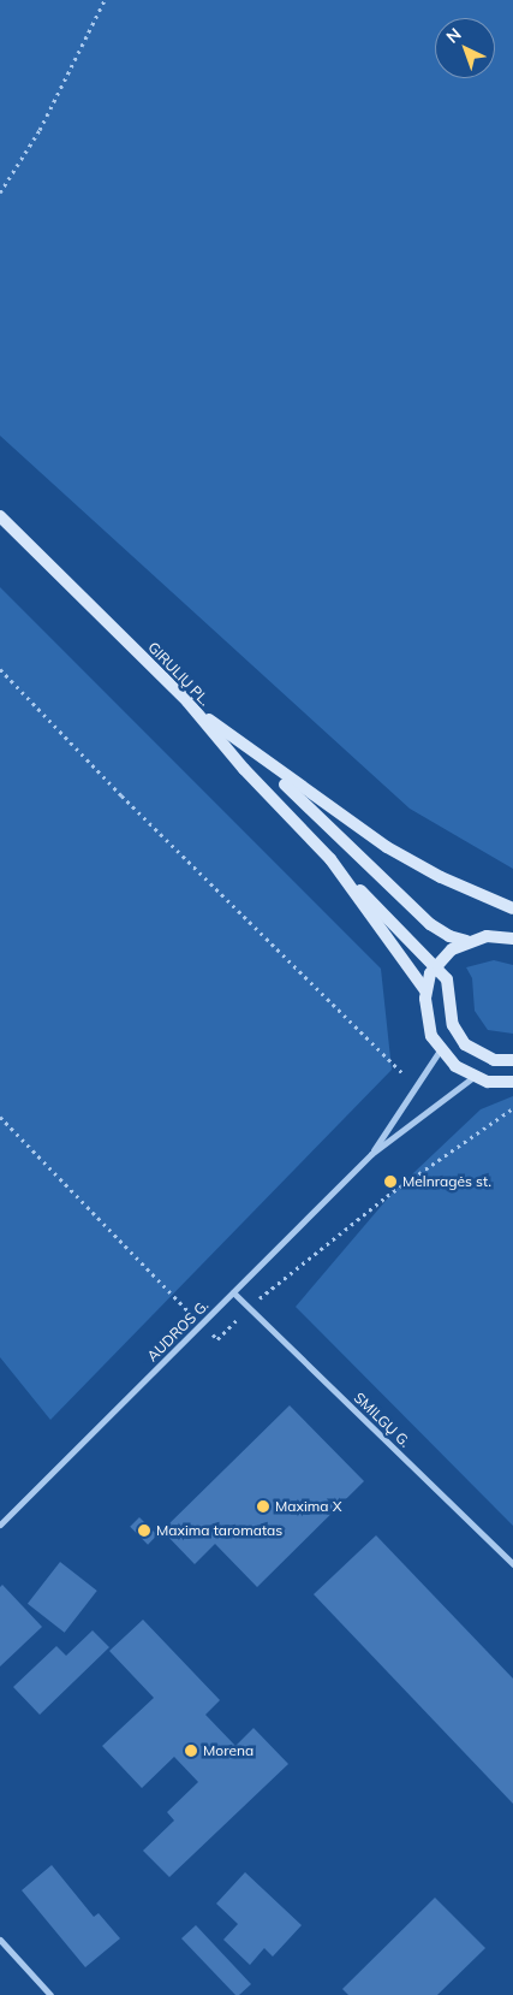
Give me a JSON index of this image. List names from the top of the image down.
{
  "streets": {
    "main road": ["GIRULIŲ PL."],
    "street": ["AUDROS G.", "SMILGŲ G."]
  },
  "crossings": [
    ["AUDROS G.", "SMILGŲ G."]
  ],
  "places": [
    "Melnragės st.",
    "Maxima X",
    "Maxima taromatas",
    "Morena"
  ],
  "north": "top left"
}
